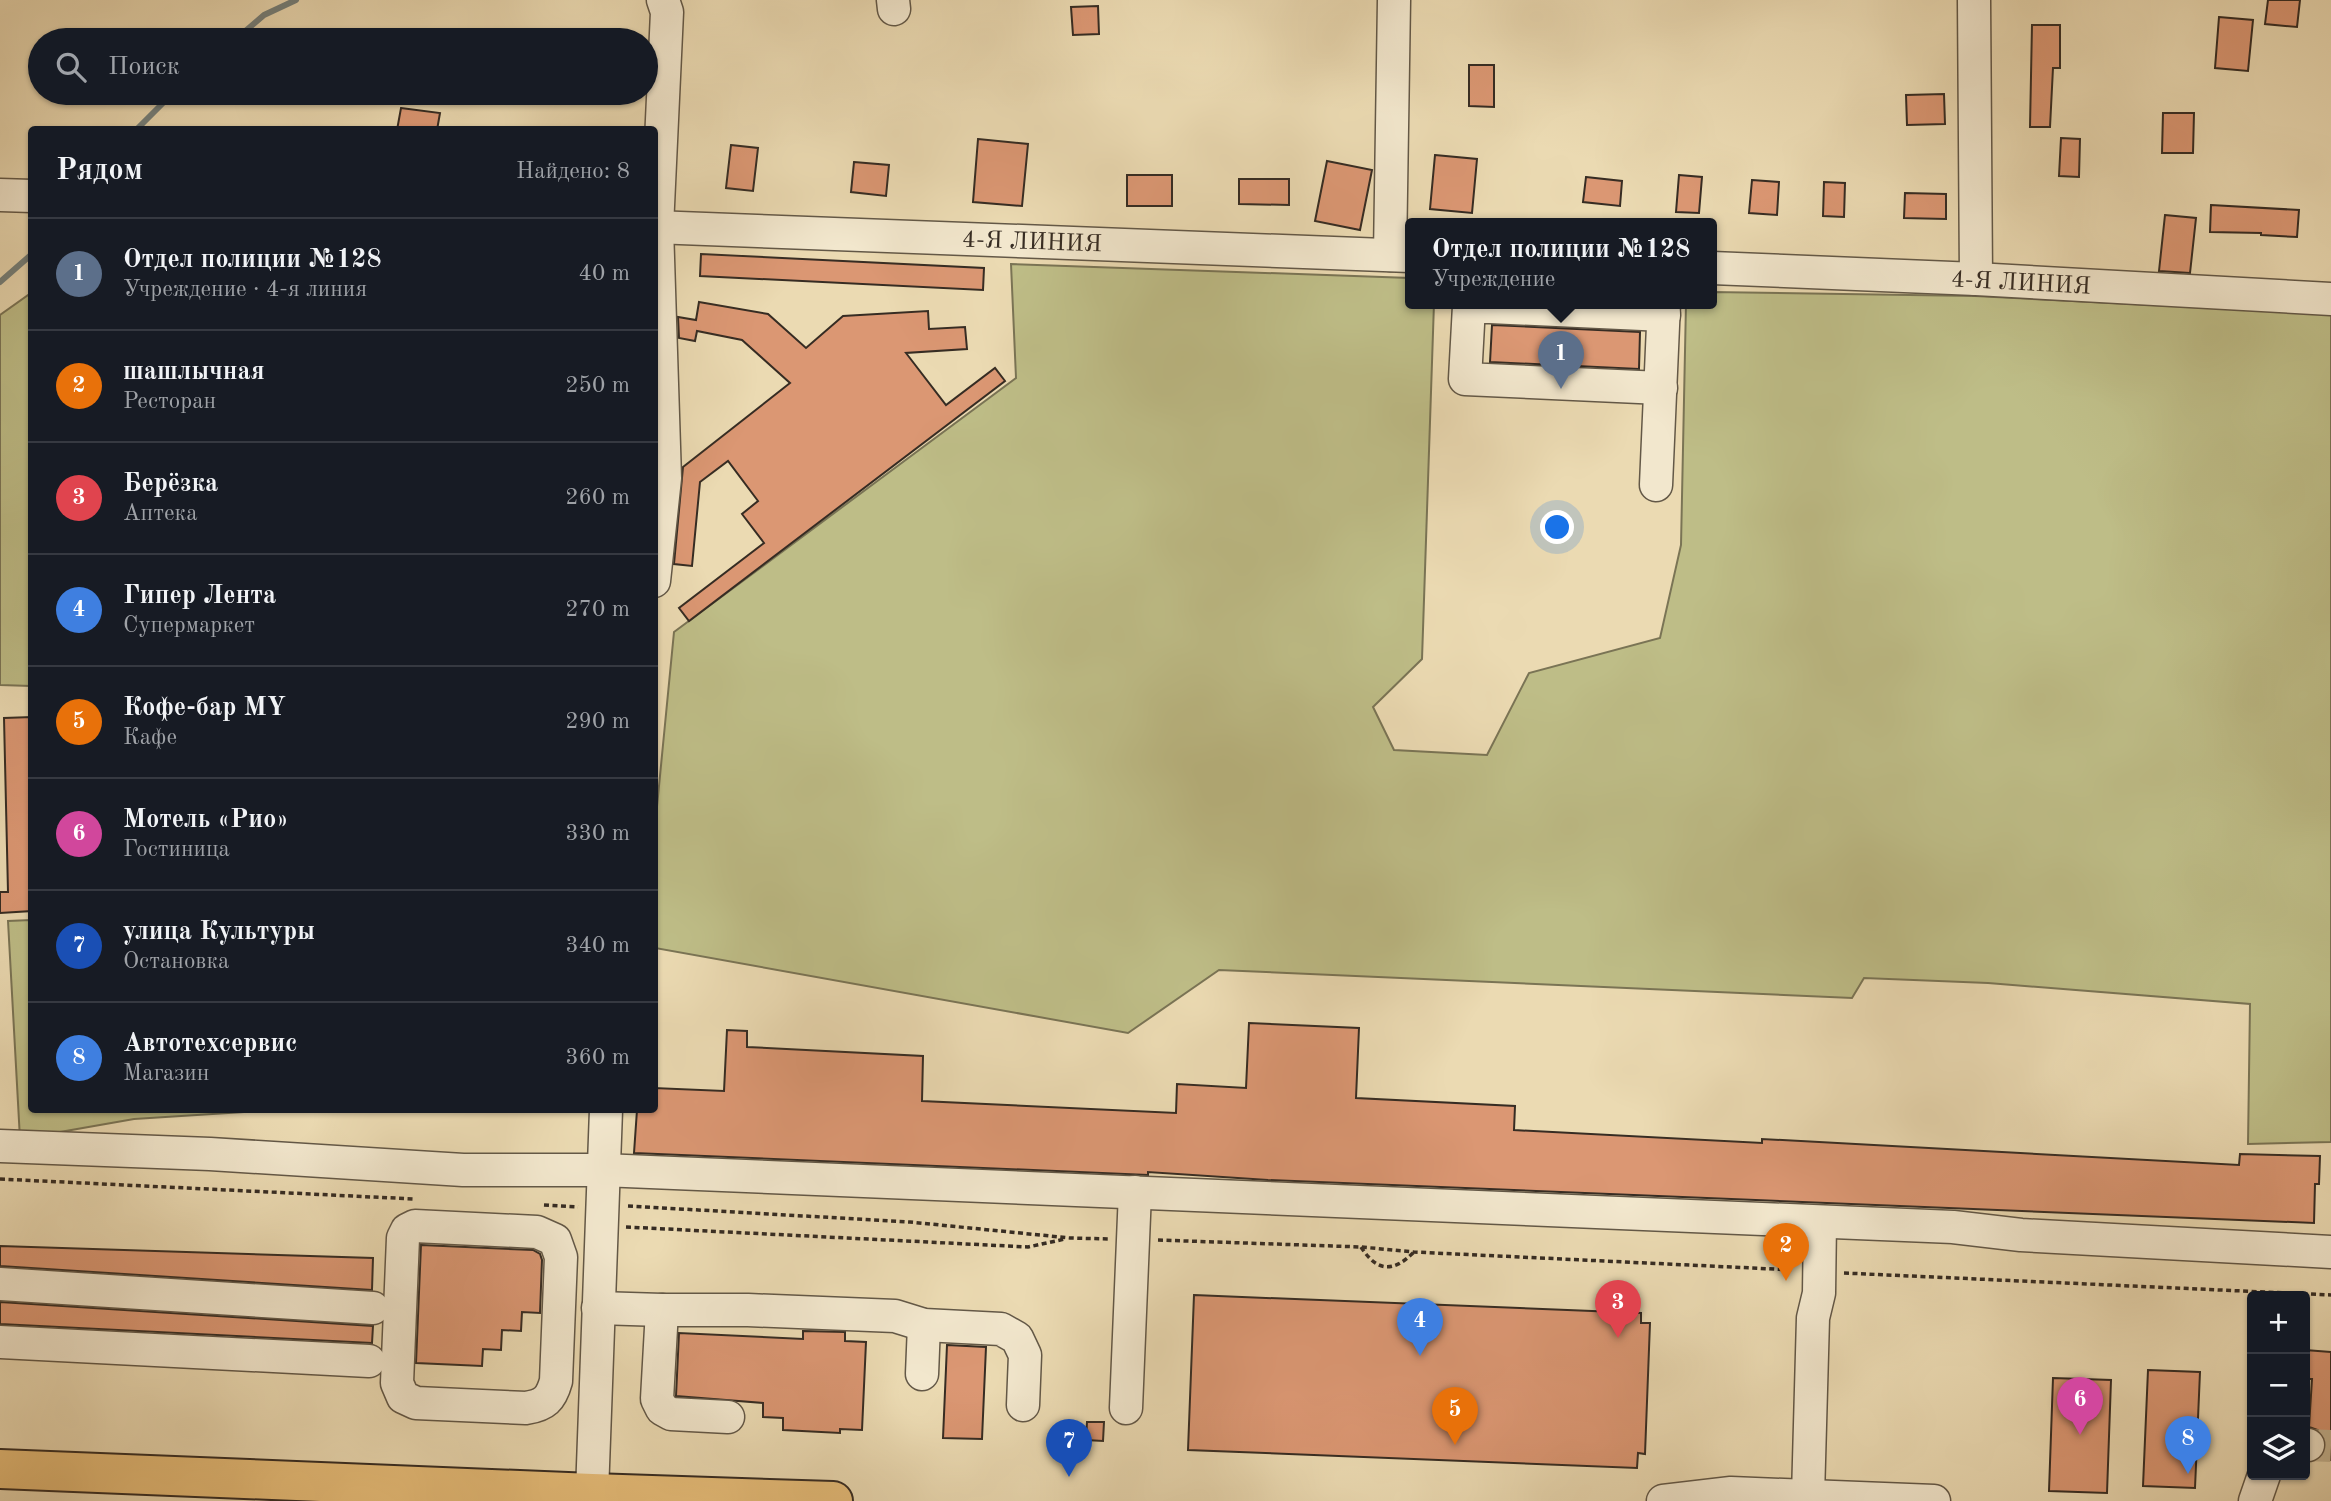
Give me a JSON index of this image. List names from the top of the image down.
{
  "streets": {
    "street": ["4-Я ЛИНИЯ"]
  },
  "page": {
    "search": "Поиск",
    "heading": ["Рядом", "Найдено: 8"],
    "list": [
      {
        "mark": "1",
        "name": "Отдел полиции №128",
        "note": "Учреждение · 4-я линия",
        "value": "40 m"
      },
      {
        "mark": "2",
        "name": "шашлычная",
        "note": "Ресторан",
        "value": "250 m"
      },
      {
        "mark": "3",
        "name": "Берёзка",
        "note": "Аптека",
        "value": "260 m"
      },
      {
        "mark": "4",
        "name": "Гипер Лента",
        "note": "Супермаркет",
        "value": "270 m"
      },
      {
        "mark": "5",
        "name": "Кофе-бар MY",
        "note": "Кафе",
        "value": "290 m"
      },
      {
        "mark": "6",
        "name": "Мотель «Рио»",
        "note": "Гостиница",
        "value": "330 m"
      },
      {
        "mark": "7",
        "name": "улица Культуры",
        "note": "Остановка",
        "value": "340 m"
      },
      {
        "mark": "8",
        "name": "Автотехсервис",
        "note": "Магазин",
        "value": "360 m"
      }
    ],
    "popup": ["Отдел полиции №128", "Учреждение"],
    "pins": [
      "1",
      "2",
      "3",
      "4",
      "6",
      "5",
      "8",
      "7"
    ],
    "map_buttons": ["+", "−"]
  }
}
